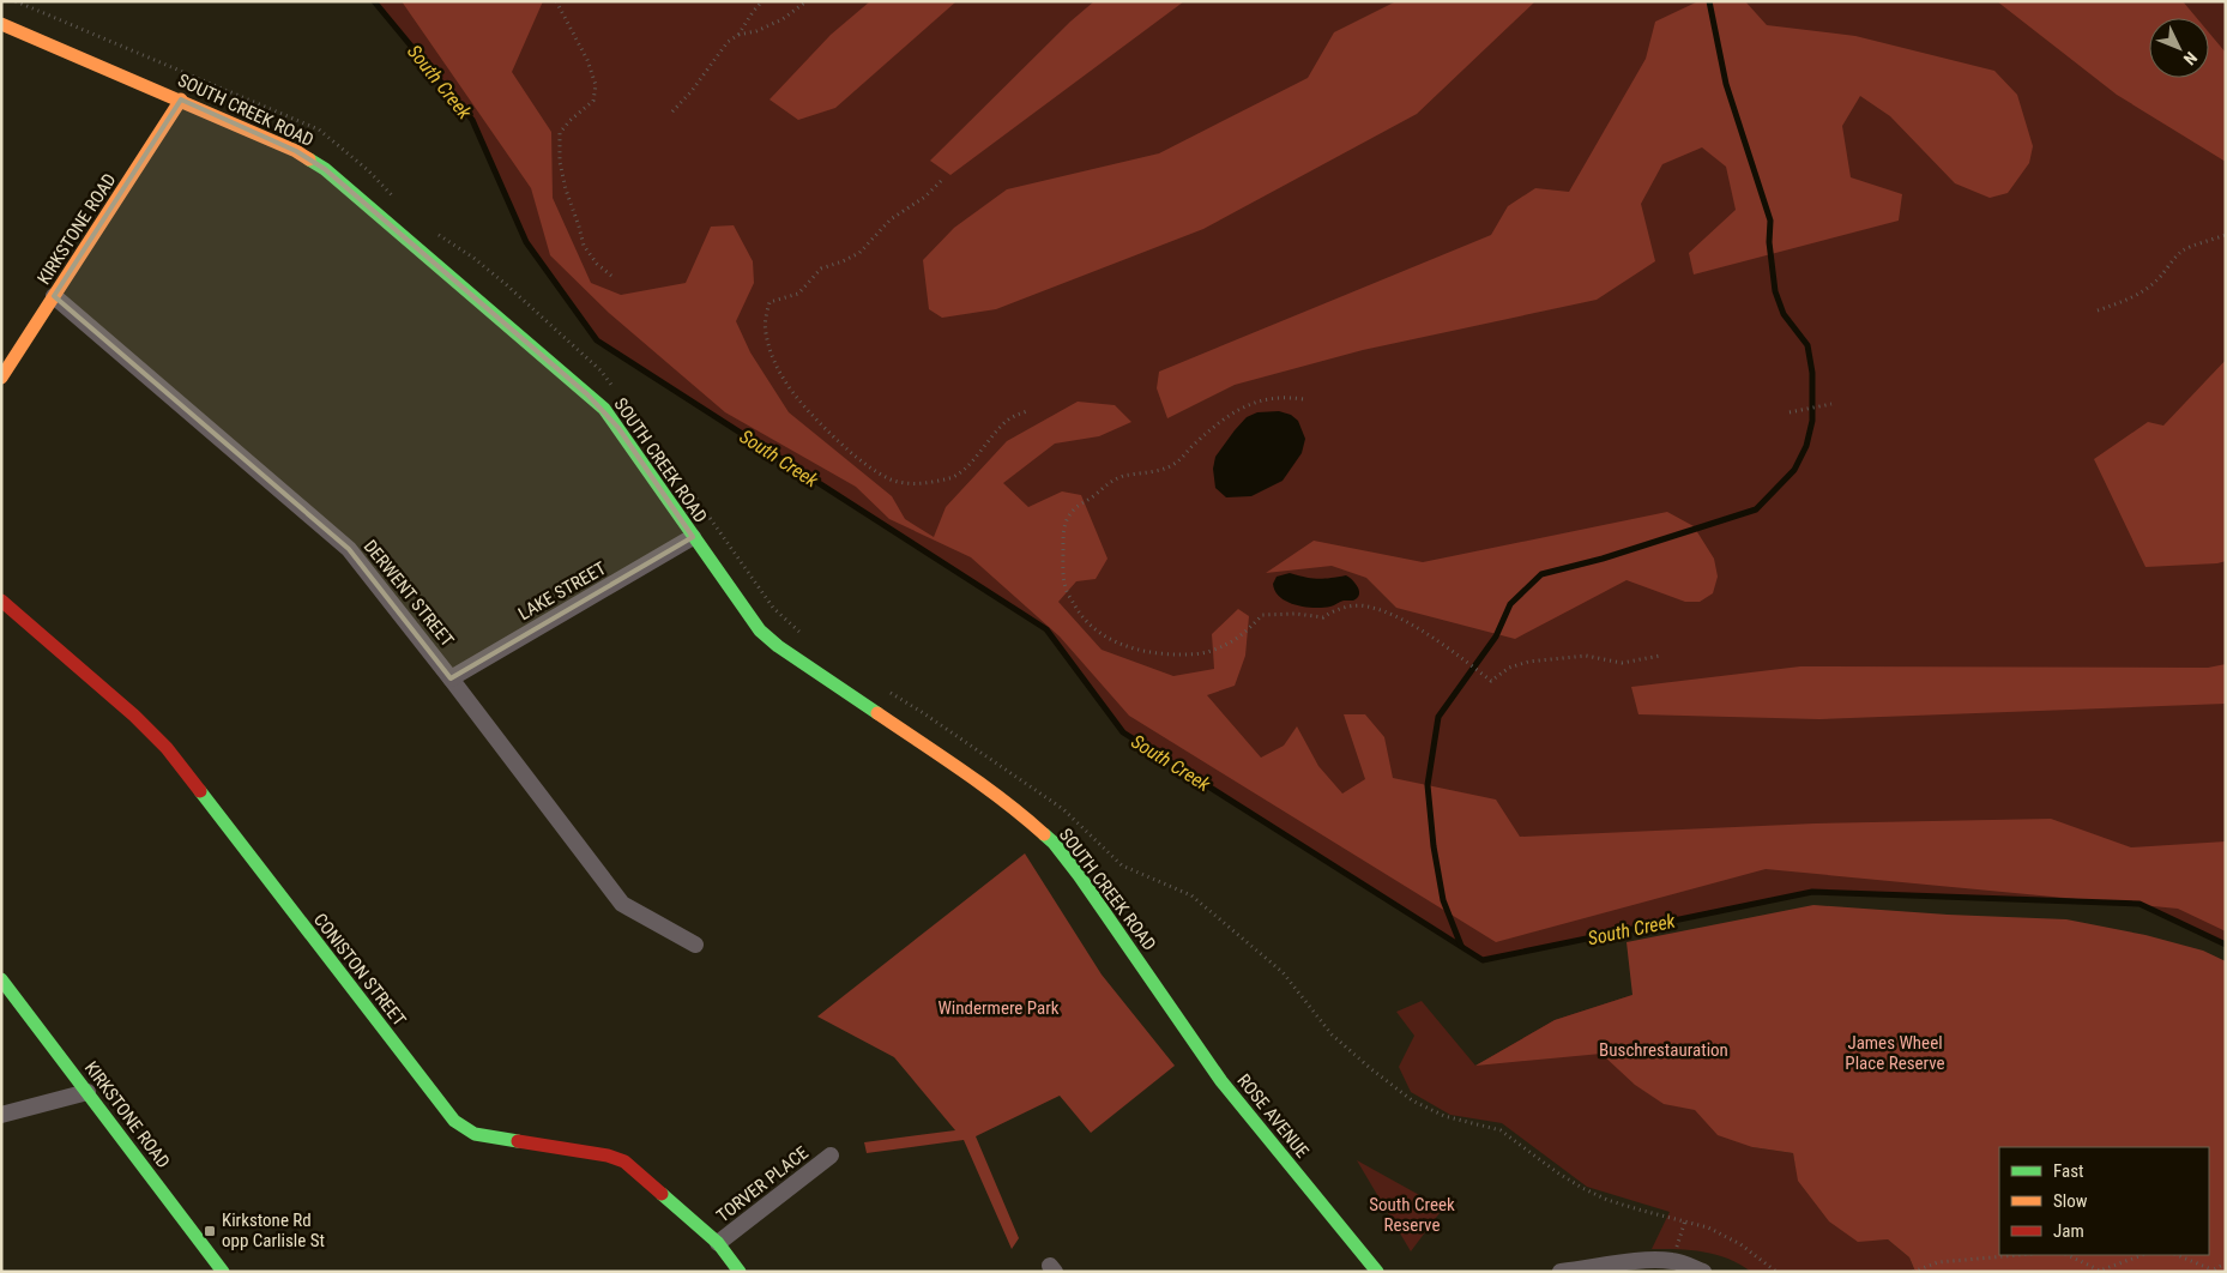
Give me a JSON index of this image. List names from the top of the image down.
{
  "streets": {
    "street": [
      "SOUTH CREEK ROAD",
      "KIRKSTONE ROAD",
      "LAKE STREET",
      "DERWENT STREET",
      "CONISTON STREET",
      "ROSE AVENUE",
      "TORVER PLACE"
    ]
  },
  "crossings": [
    ["SOUTH CREEK ROAD", "KIRKSTONE ROAD"],
    ["SOUTH CREEK ROAD", "LAKE STREET"],
    ["SOUTH CREEK ROAD", "ROSE AVENUE"],
    ["KIRKSTONE ROAD", "DERWENT STREET"],
    ["LAKE STREET", "DERWENT STREET"],
    ["CONISTON STREET", "TORVER PLACE"]
  ],
  "water": ["South Creek"],
  "parks": [
    "Windermere Park",
    "James Wheel Place Reserve",
    "Buschrestauration",
    "South Creek Reserve"
  ],
  "places": {
    "transit": ["Kirkstone Rd opp Carlisle St"]
  },
  "legend": ["Fast", "Slow", "Jam"],
  "north": "bottom right"
}
